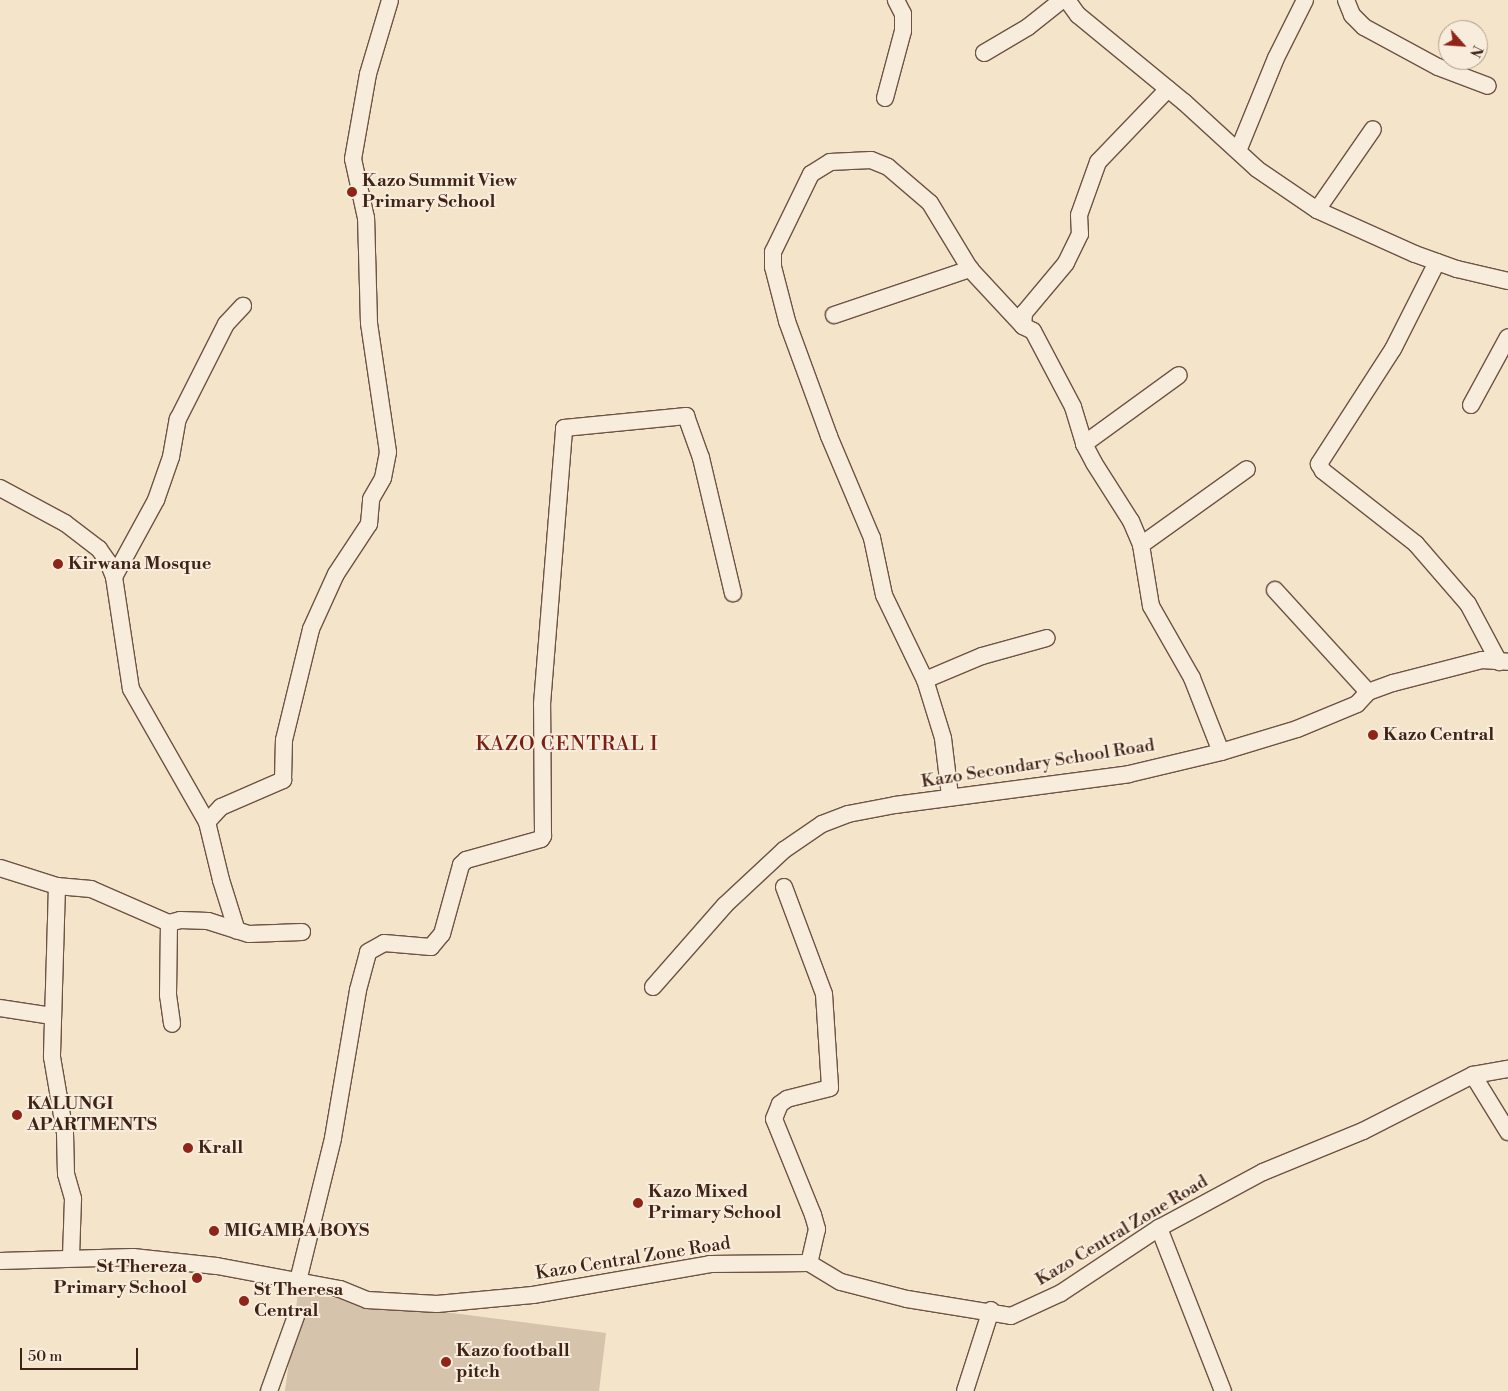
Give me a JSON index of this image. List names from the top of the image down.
{
  "streets": {
    "street": ["Kazo Secondary School Road", "Kazo Central Zone Road"]
  },
  "districts": ["KAZO CENTRAL I"],
  "places": [
    "Kazo Summit View Primary School",
    "Kirwana Mosque",
    "Kazo Central",
    "KALUNGI APARTMENTS",
    "Krall",
    "Kazo Mixed Primary School",
    "MIGAMBA BOYS",
    "St Thereza Primary School",
    "St Theresa Central",
    "Kazo football pitch"
  ],
  "scale_bar": "50 m",
  "north": "bottom right"
}
